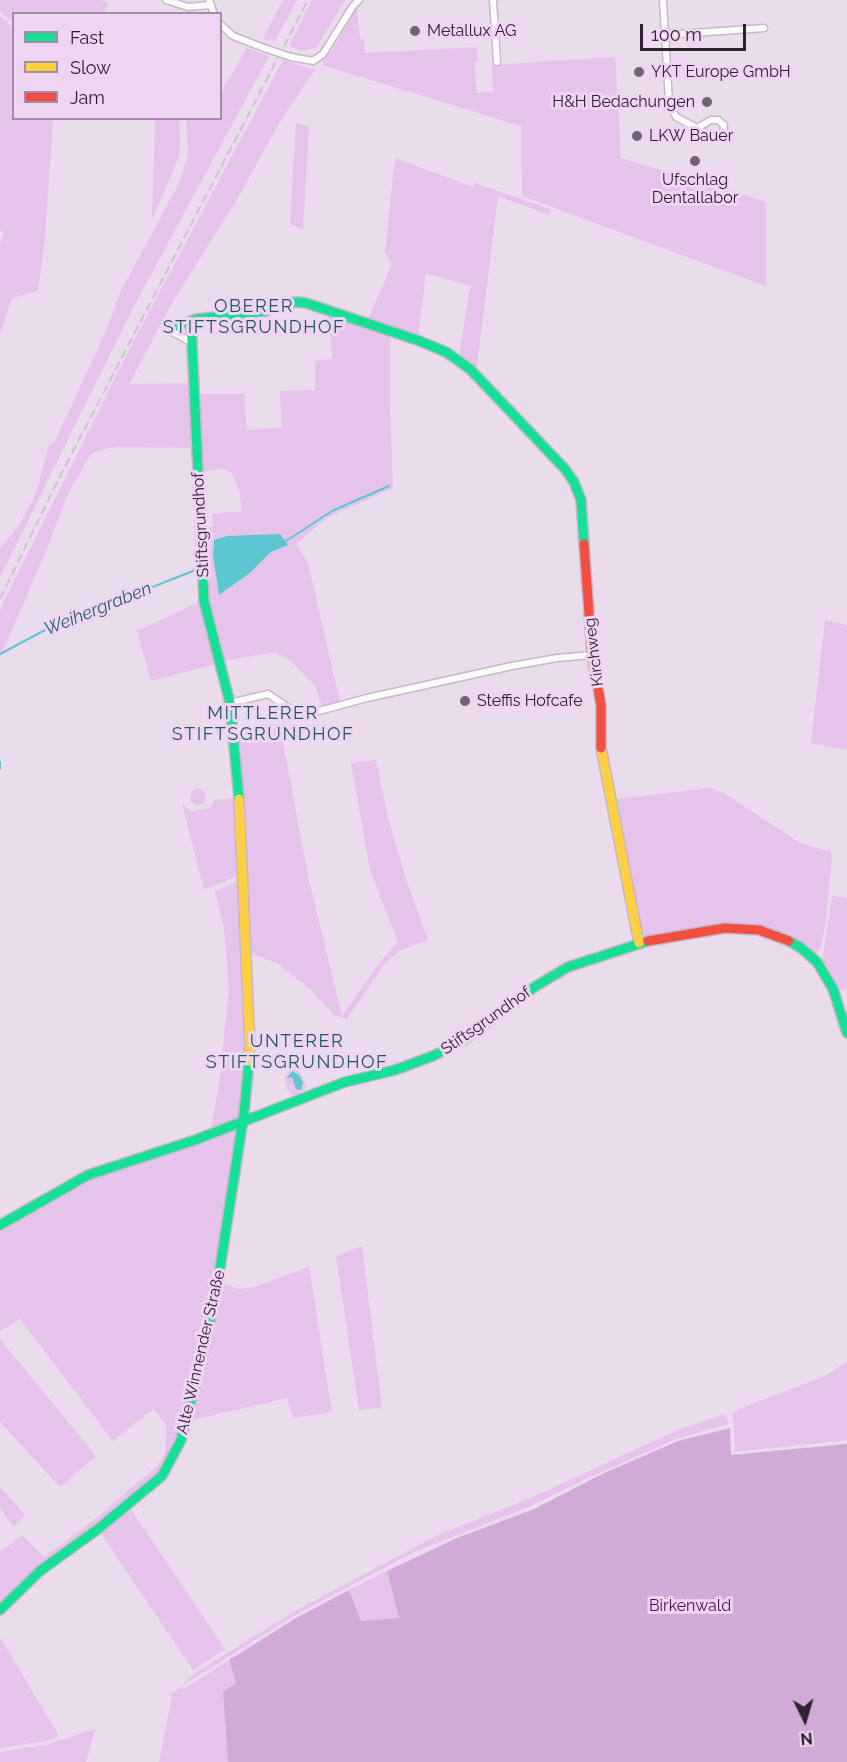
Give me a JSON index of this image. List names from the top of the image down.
{
  "streets": {
    "street": ["Stiftsgrundhof", "Kirchweg", "Alte Winnender Straße"]
  },
  "crossings": [
    ["Stiftsgrundhof", "Kirchweg"],
    ["Stiftsgrundhof", "Alte Winnender Straße"]
  ],
  "districts": ["OBERER STIFTSGRUNDHOF", "MITTLERER STIFTSGRUNDHOF", "UNTERER STIFTSGRUNDHOF"],
  "water": ["Weihergraben"],
  "parks": ["Birkenwald"],
  "places": [
    "Metallux AG",
    "YKT Europe GmbH",
    "H&H Bedachungen",
    "LKW Bauer",
    "Ufschlag Dentallabor",
    "Steffis Hofcafe"
  ],
  "legend": ["Fast", "Slow", "Jam"],
  "scale_bar": "100 m",
  "north": "bottom"
}
